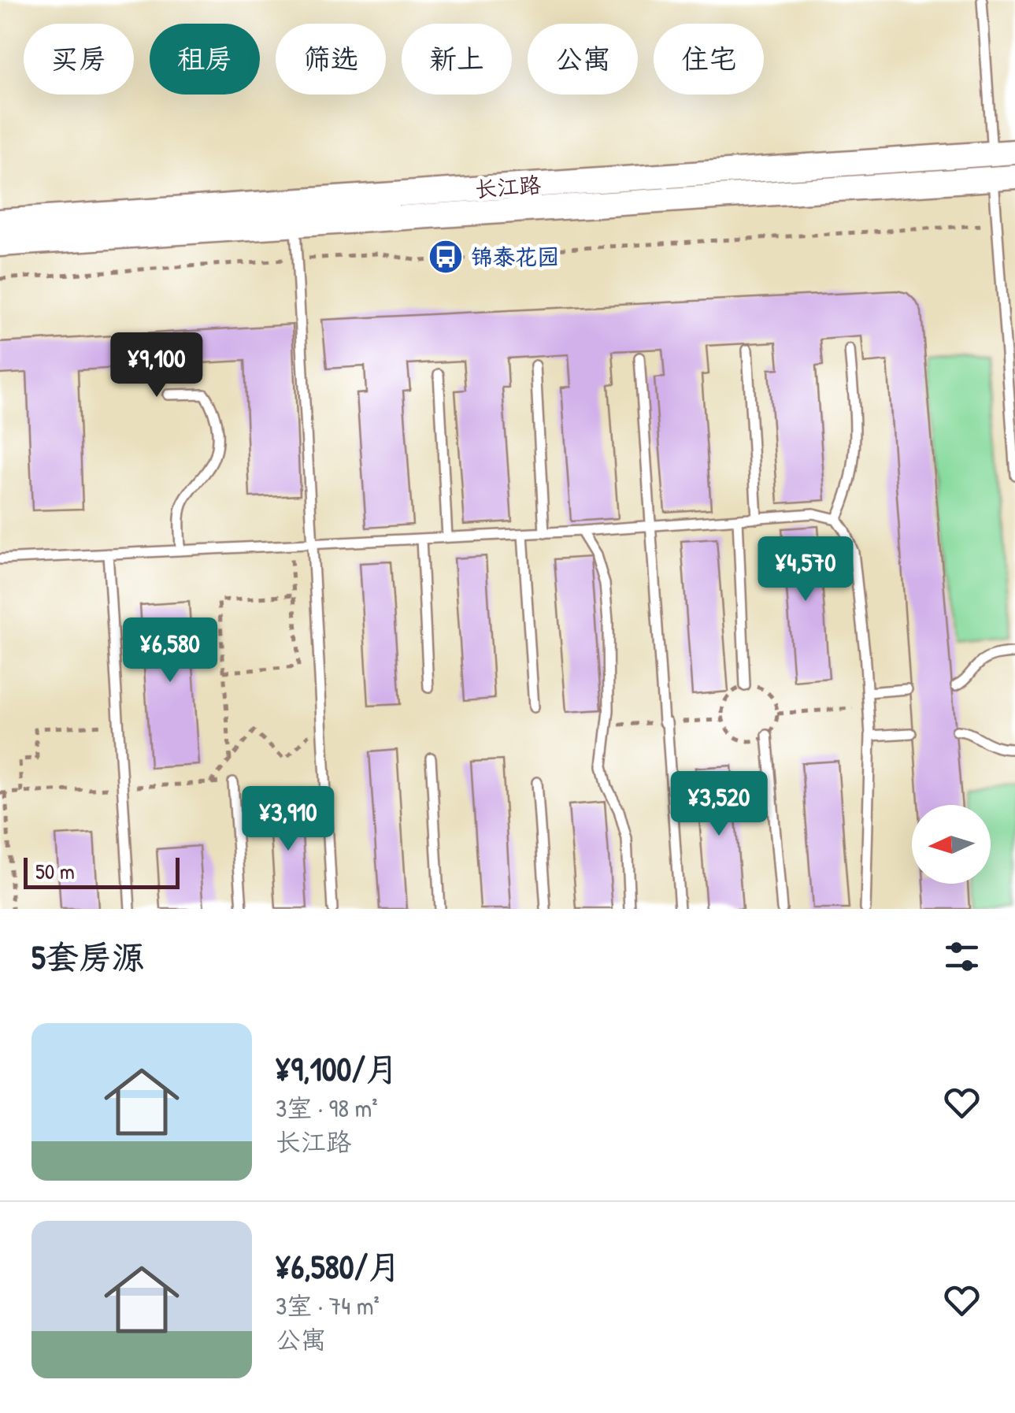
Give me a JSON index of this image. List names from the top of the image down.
{
  "streets": {
    "street": ["长江路"]
  },
  "places": {
    "bus stop": ["锦泰花园"]
  },
  "scale_bar": "50 m",
  "north": "left",
  "page": {
    "chip": [
      "买房",
      "租房",
      "筛选",
      "新上",
      "公寓",
      "住宅"
    ],
    "price": [
      "¥9,100",
      "¥4,570",
      "¥6,580",
      "¥3,520",
      "¥3,910"
    ],
    "scale": "50 m",
    "heading": "5套房源",
    "list": [
      {
        "name": "¥9,100/月",
        "note": "3室 · 98 m² · 长江路"
      },
      {
        "name": "¥6,580/月",
        "note": "3室 · 74 m² · 公寓"
      }
    ]
  }
}
